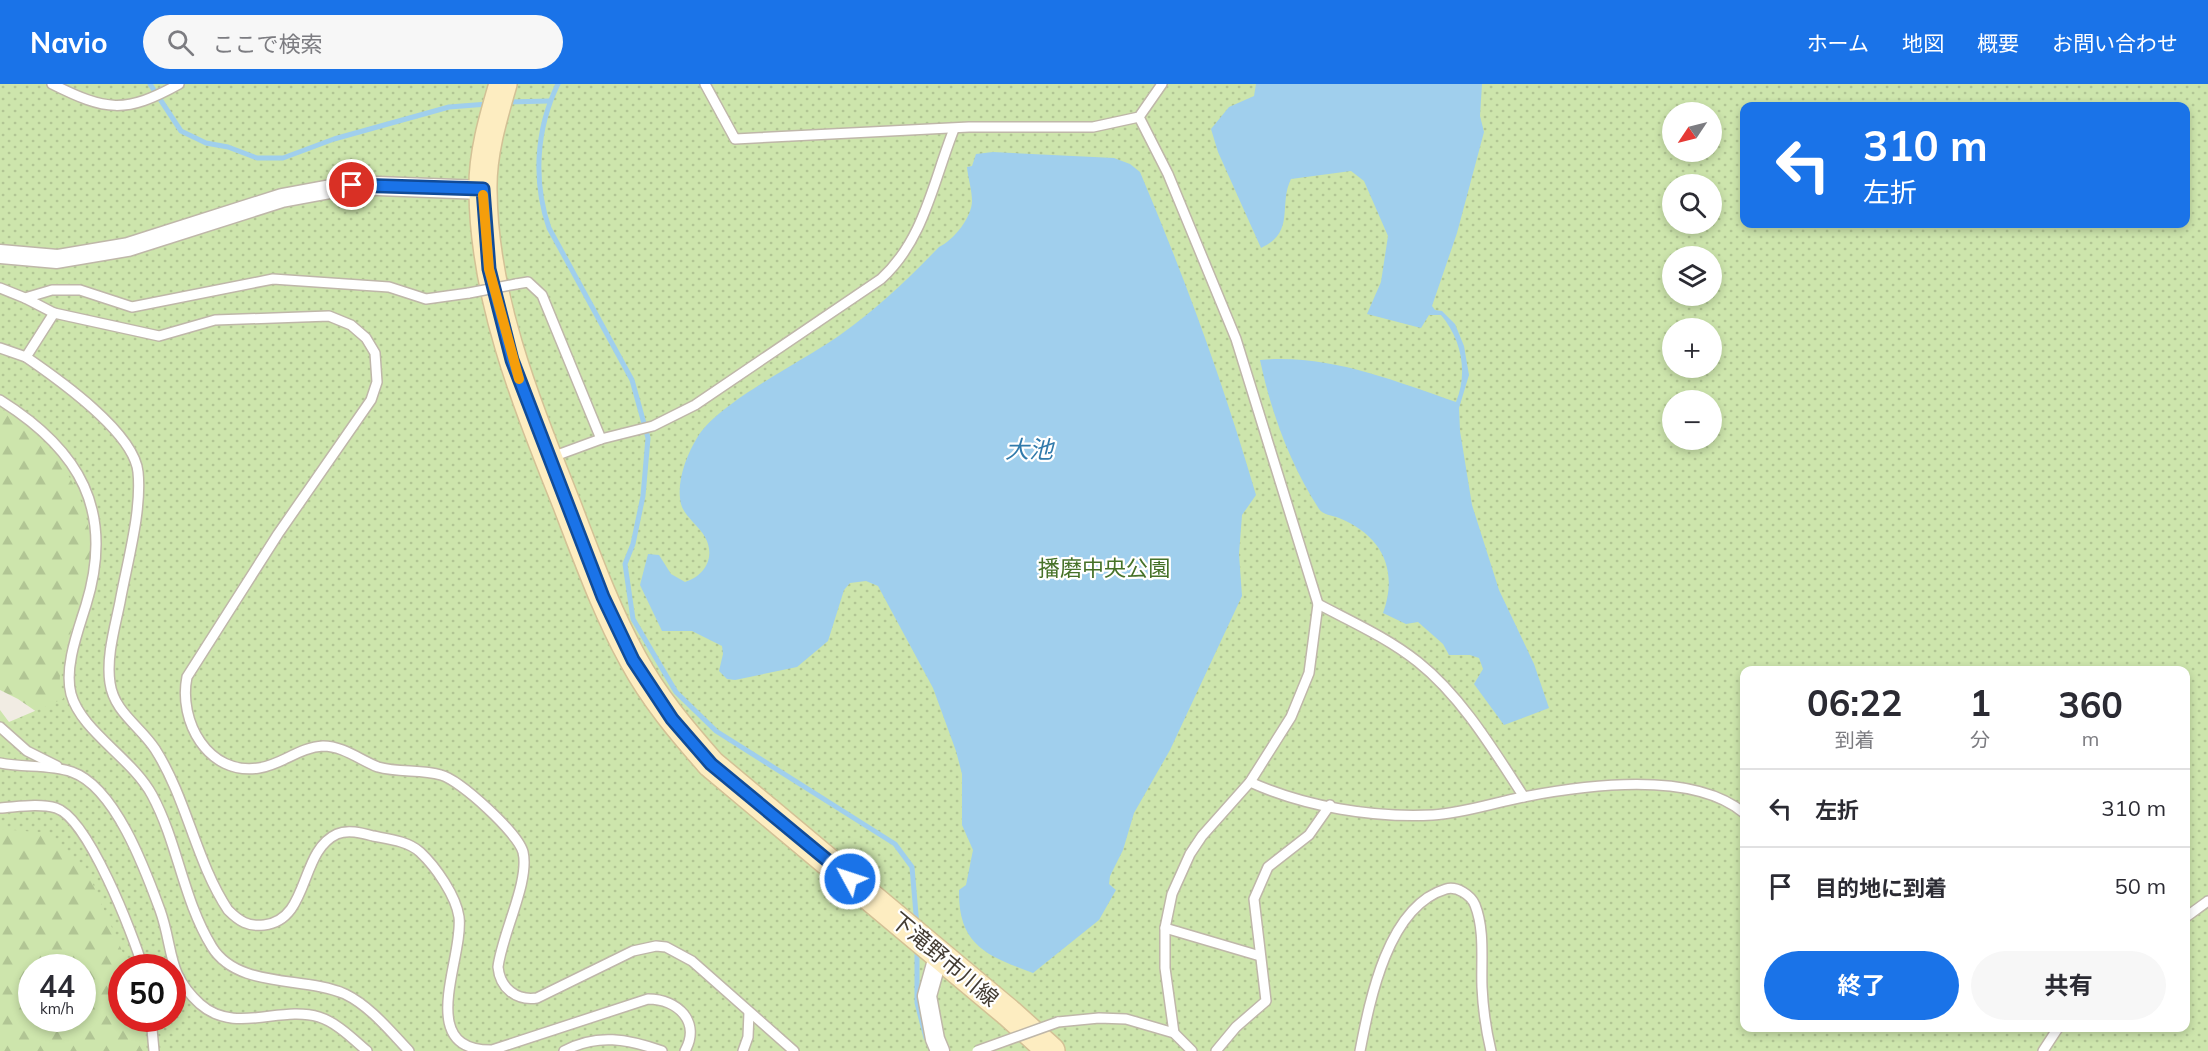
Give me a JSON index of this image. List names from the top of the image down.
{
  "streets": {
    "main road": ["下滝野市川線"]
  },
  "water": ["大池"],
  "parks": ["播磨中央公園"],
  "north": "bottom left",
  "page": {
    "header": "Navio",
    "search": "ここで検索",
    "nav": [
      "ホーム",
      "地図",
      "概要",
      "お問い合わせ"
    ],
    "map_buttons": ["+", "−"],
    "turn": ["310 m", "左折"],
    "eta": [
      "06:22",
      "到着",
      "1",
      "分",
      "360",
      "m"
    ],
    "list": [
      {
        "name": "左折",
        "value": "310 m"
      },
      {
        "name": "目的地に到着",
        "value": "50 m"
      }
    ],
    "buttons": ["終了", "共有"],
    "speed": "44 km/h",
    "limit": "50"
  }
}
